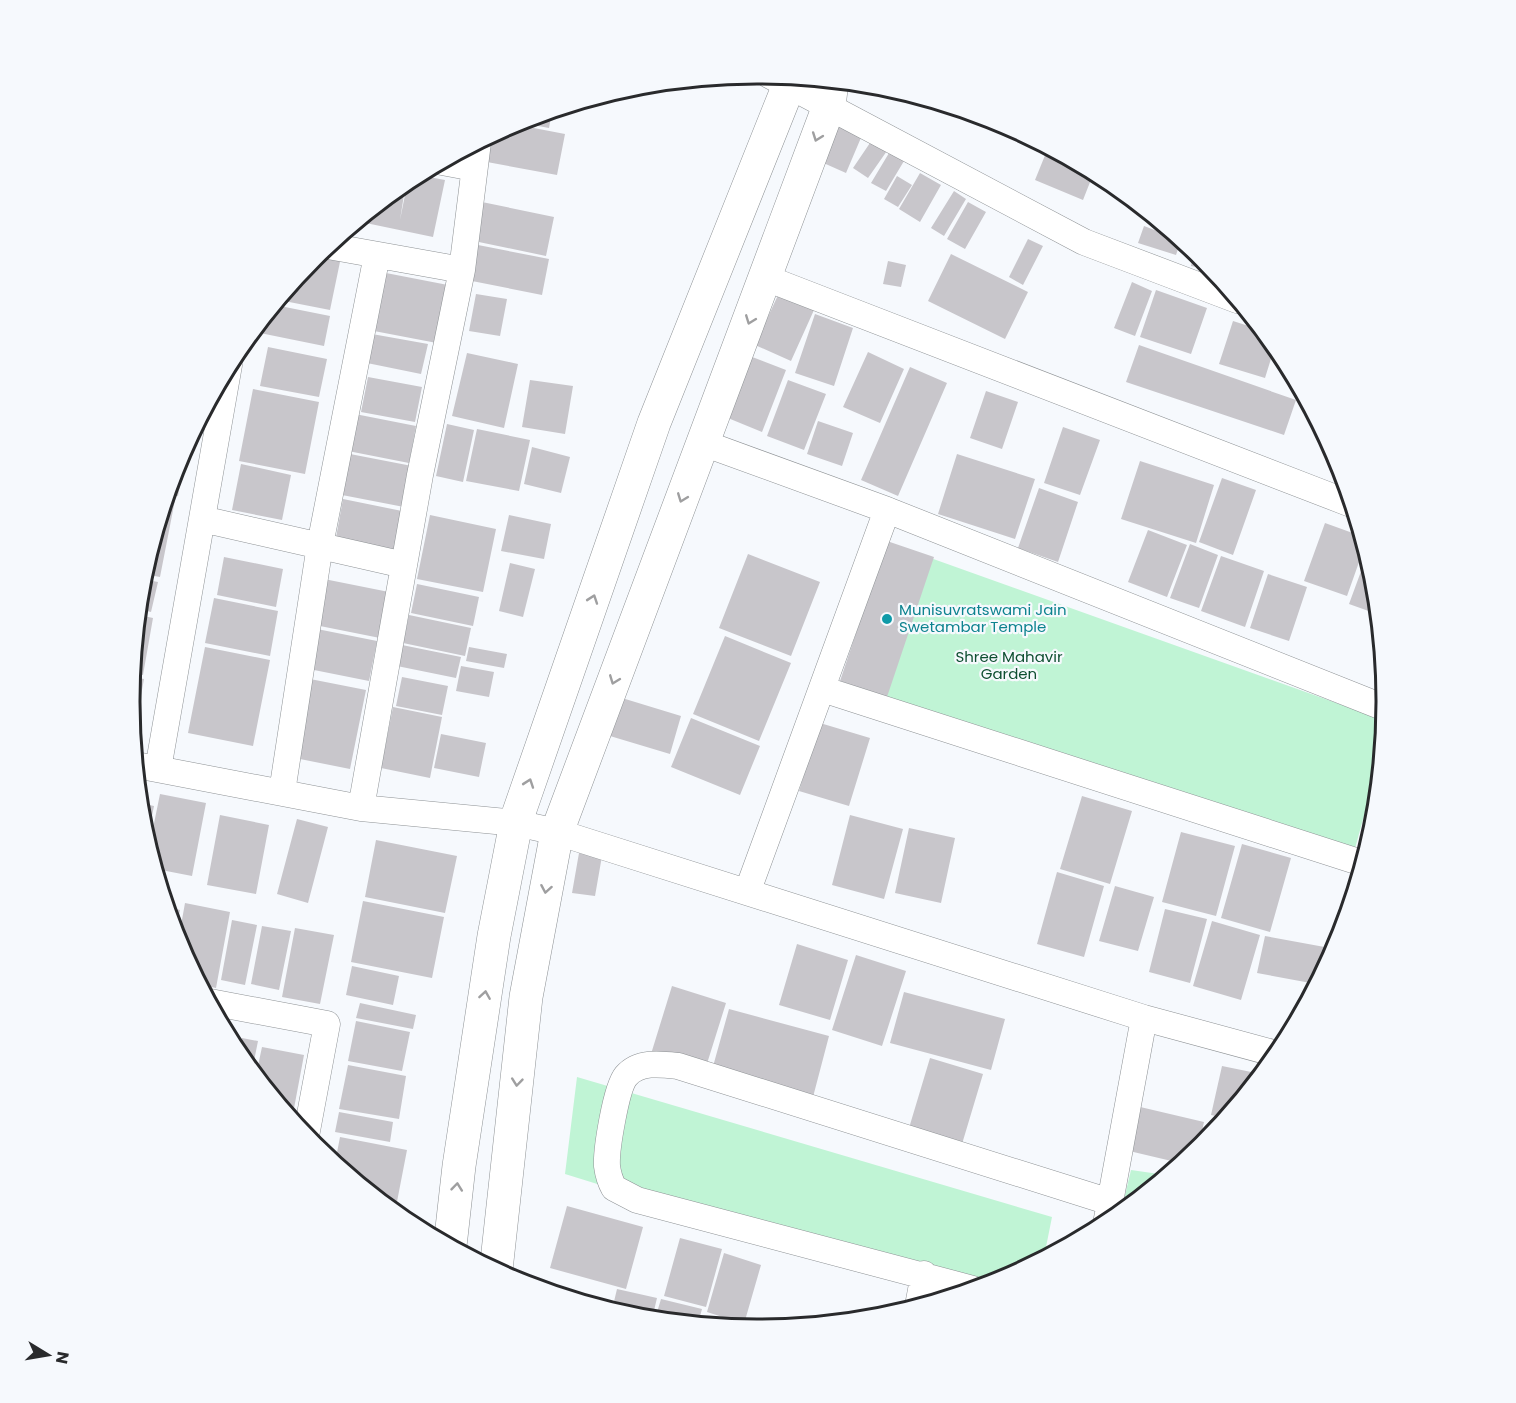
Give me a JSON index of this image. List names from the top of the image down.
{
  "parks": ["Shree Mahavir Garden"],
  "places": ["Munisuvratswami Jain Swetambar Temple"],
  "north": "right"
}
